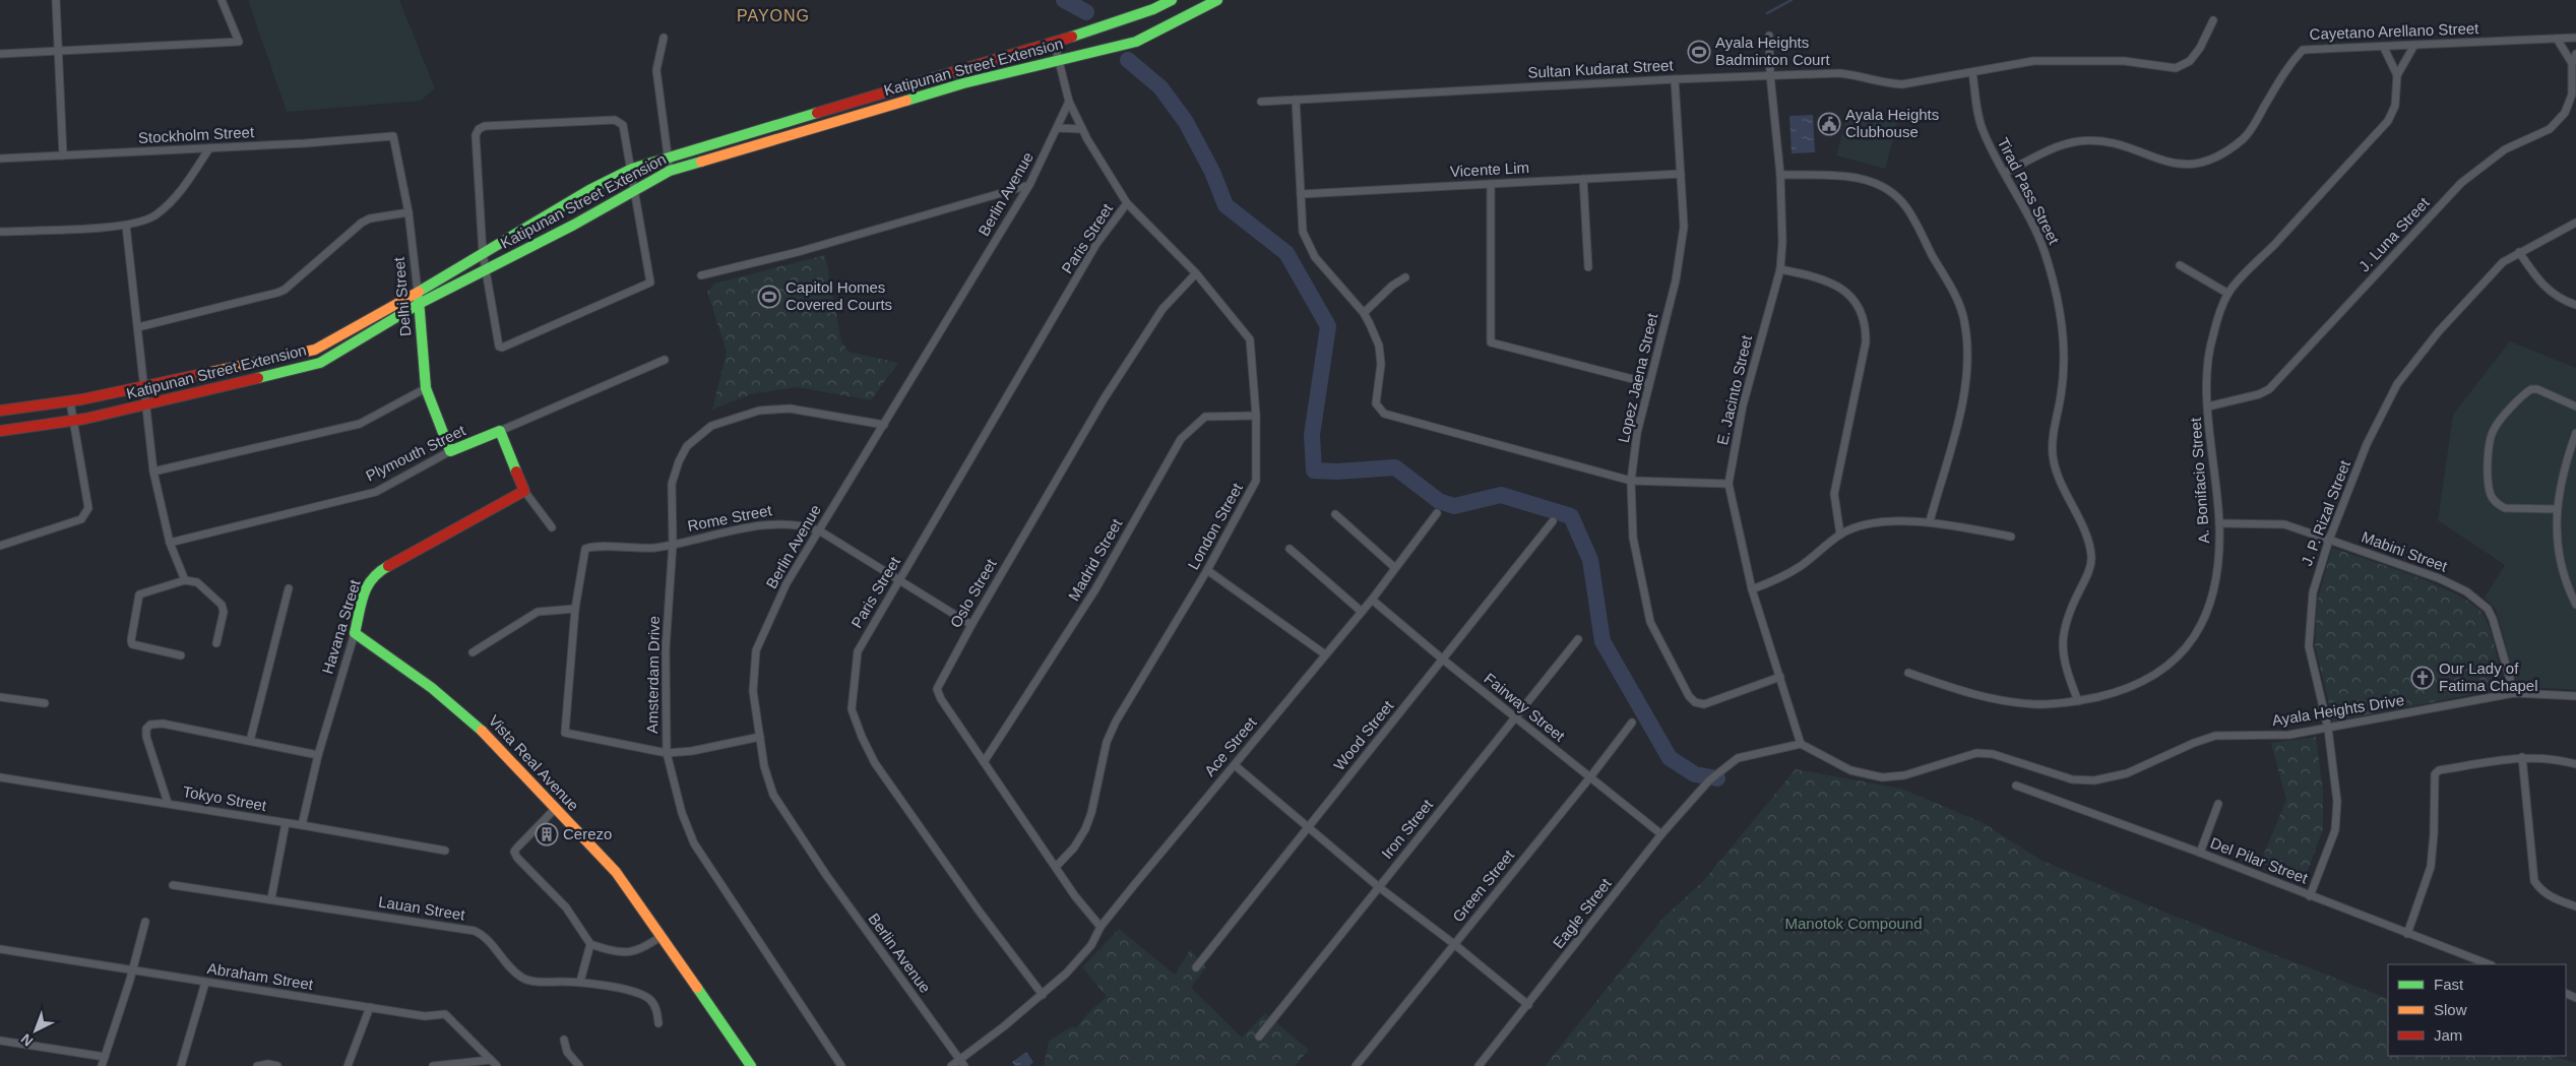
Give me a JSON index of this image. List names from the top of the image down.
{
  "streets": {
    "street": [
      "Cayetano Arellano Street",
      "Katipunan Street Extension",
      "Sultan Kudarat Street",
      "Stockholm Street",
      "Vicente Lim",
      "Tirad Pass Street",
      "Berlin Avenue",
      "J. Luna Street",
      "Paris Street",
      "Delhi Street",
      "Lopez Jaena Street",
      "E. Jacinto Street",
      "Plymouth Street",
      "A. Bonifacio Street",
      "J. P. Rizal Street",
      "Rome Street",
      "London Street",
      "Mabini Street",
      "Madrid Street",
      "Oslo Street",
      "Havana Street",
      "Amsterdam Drive",
      "Fairway Street",
      "Ayala Heights Drive",
      "Wood Street",
      "Ace Street",
      "Vista Real Avenue",
      "Tokyo Street",
      "Iron Street",
      "Del Pilar Street",
      "Green Street",
      "Lauan Street",
      "Eagle Street",
      "Abraham Street"
    ]
  },
  "crossings": [
    ["Cayetano Arellano Street", "Tirad Pass Street"],
    ["Cayetano Arellano Street", "A. Bonifacio Street"],
    ["Katipunan Street Extension", "Delhi Street"],
    ["Sultan Kudarat Street", "Tirad Pass Street"],
    ["Sultan Kudarat Street", "Lopez Jaena Street"],
    ["Sultan Kudarat Street", "E. Jacinto Street"],
    ["Stockholm Street", "Delhi Street"],
    ["Vicente Lim", "Lopez Jaena Street"],
    ["Tirad Pass Street", "A. Bonifacio Street"],
    ["Berlin Avenue", "Rome Street"],
    ["Berlin Avenue", "London Street"],
    ["Berlin Avenue", "Amsterdam Drive"],
    ["Berlin Avenue", "Ace Street"],
    ["J. Luna Street", "A. Bonifacio Street"],
    ["Paris Street", "Rome Street"],
    ["Paris Street", "London Street"],
    ["Paris Street", "Ace Street"],
    ["Delhi Street", "Plymouth Street"],
    ["Lopez Jaena Street", "E. Jacinto Street"],
    ["E. Jacinto Street", "Ayala Heights Drive"],
    ["E. Jacinto Street", "Eagle Street"],
    ["A. Bonifacio Street", "Mabini Street"],
    ["J. P. Rizal Street", "Mabini Street"],
    ["J. P. Rizal Street", "Ayala Heights Drive"],
    ["J. P. Rizal Street", "Del Pilar Street"],
    ["Rome Street", "Oslo Street"],
    ["Rome Street", "Amsterdam Drive"],
    ["London Street", "Madrid Street"],
    ["London Street", "Oslo Street"],
    ["Mabini Street", "Ayala Heights Drive"],
    ["Madrid Street", "Oslo Street"],
    ["Oslo Street", "Ace Street"],
    ["Havana Street", "Vista Real Avenue"],
    ["Havana Street", "Tokyo Street"],
    ["Fairway Street", "Wood Street"],
    ["Fairway Street", "Ace Street"],
    ["Fairway Street", "Iron Street"],
    ["Fairway Street", "Green Street"],
    ["Fairway Street", "Eagle Street"],
    ["Ayala Heights Drive", "Eagle Street"]
  ],
  "districts": ["PAYONG"],
  "parks": ["Manotok Compound"],
  "places": {
    "sports": ["Ayala Heights Badminton Court", "Capitol Homes Covered Courts"],
    "public building": ["Ayala Heights Clubhouse"],
    "church": ["Our Lady of Fatima Chapel"],
    "building": ["Cerezo"]
  },
  "legend": ["Fast", "Slow", "Jam"],
  "north": "bottom left"
}
